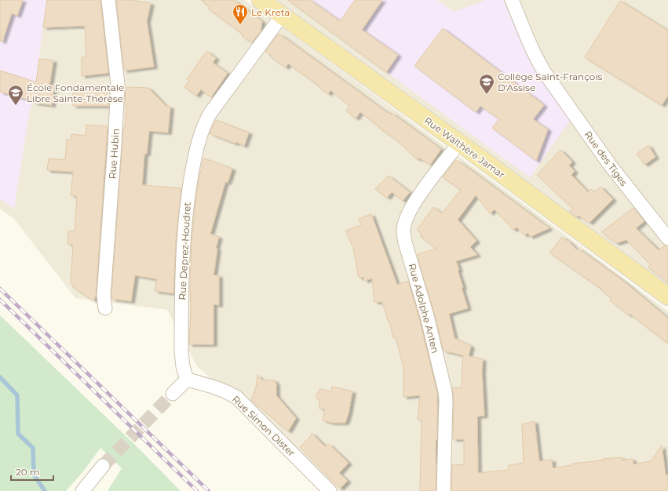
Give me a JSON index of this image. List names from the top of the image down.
{
  "streets": {
    "main road": ["Rue Walthère Jamar"],
    "street": [
      "Rue Hubin",
      "Rue des Tiges",
      "Rue Deprez-Houdret",
      "Rue Adolphe Anten",
      "Rue Simon Dister"
    ]
  },
  "crossings": [
    ["Rue Walthère Jamar", "Rue Deprez-Houdret"],
    ["Rue Walthère Jamar", "Rue Adolphe Anten"],
    ["Rue Deprez-Houdret", "Rue Simon Dister"]
  ],
  "places": {
    "restaurant": ["Le Kreta"],
    "school or university": ["Collège Saint-François D'Assise", "École Fondamentale Libre Sainte-Thérèse"]
  },
  "scale_bar": "20 m"
}
